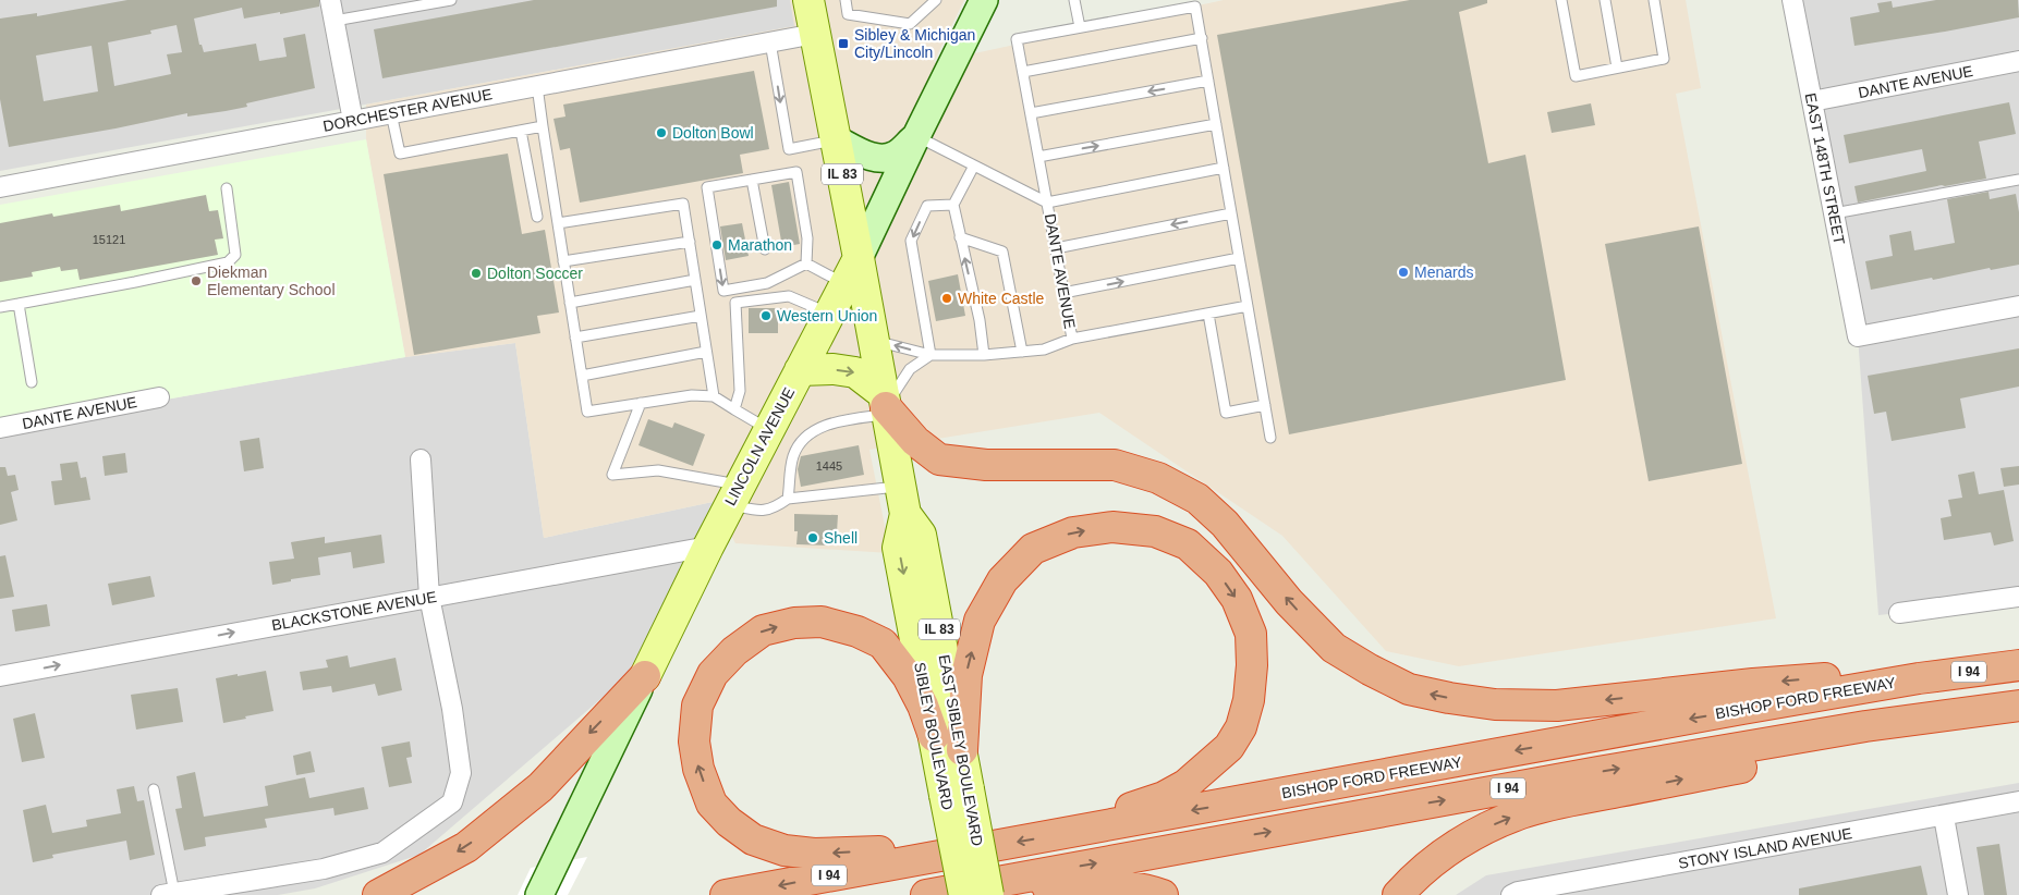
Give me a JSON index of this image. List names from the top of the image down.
{
  "streets": {
    "highway": ["I 94", "BISHOP FORD FREEWAY"],
    "main road": [
      "IL 83",
      "LINCOLN AVENUE",
      "SIBLEY BOULEVARD",
      "EAST SIBLEY BOULEVARD"
    ],
    "street": [
      "DANTE AVENUE",
      "DORCHESTER AVENUE",
      "EAST 148TH STREET",
      "BLACKSTONE AVENUE",
      "STONY ISLAND AVENUE"
    ]
  },
  "crossings": [
    ["DANTE AVENUE", "EAST 148TH STREET"],
    ["DANTE AVENUE", "LINCOLN AVENUE"],
    ["DORCHESTER AVENUE", "EAST SIBLEY BOULEVARD"],
    ["LINCOLN AVENUE", "BLACKSTONE AVENUE"],
    ["LINCOLN AVENUE", "EAST SIBLEY BOULEVARD"],
    ["I 94", "EAST SIBLEY BOULEVARD"],
    ["SIBLEY BOULEVARD", "EAST SIBLEY BOULEVARD"]
  ],
  "one_way": ["BLACKSTONE AVENUE", "SIBLEY BOULEVARD"],
  "places": {
    "transit": ["Sibley & Michigan City/Lincoln"],
    "other": [
      "Dolton Bowl",
      "Marathon",
      "Menards",
      "Dolton Soccer",
      "Diekman Elementary School",
      "White Castle",
      "Western Union",
      "Shell"
    ]
  },
  "house_numbers": ["15121", "1445"]
}
